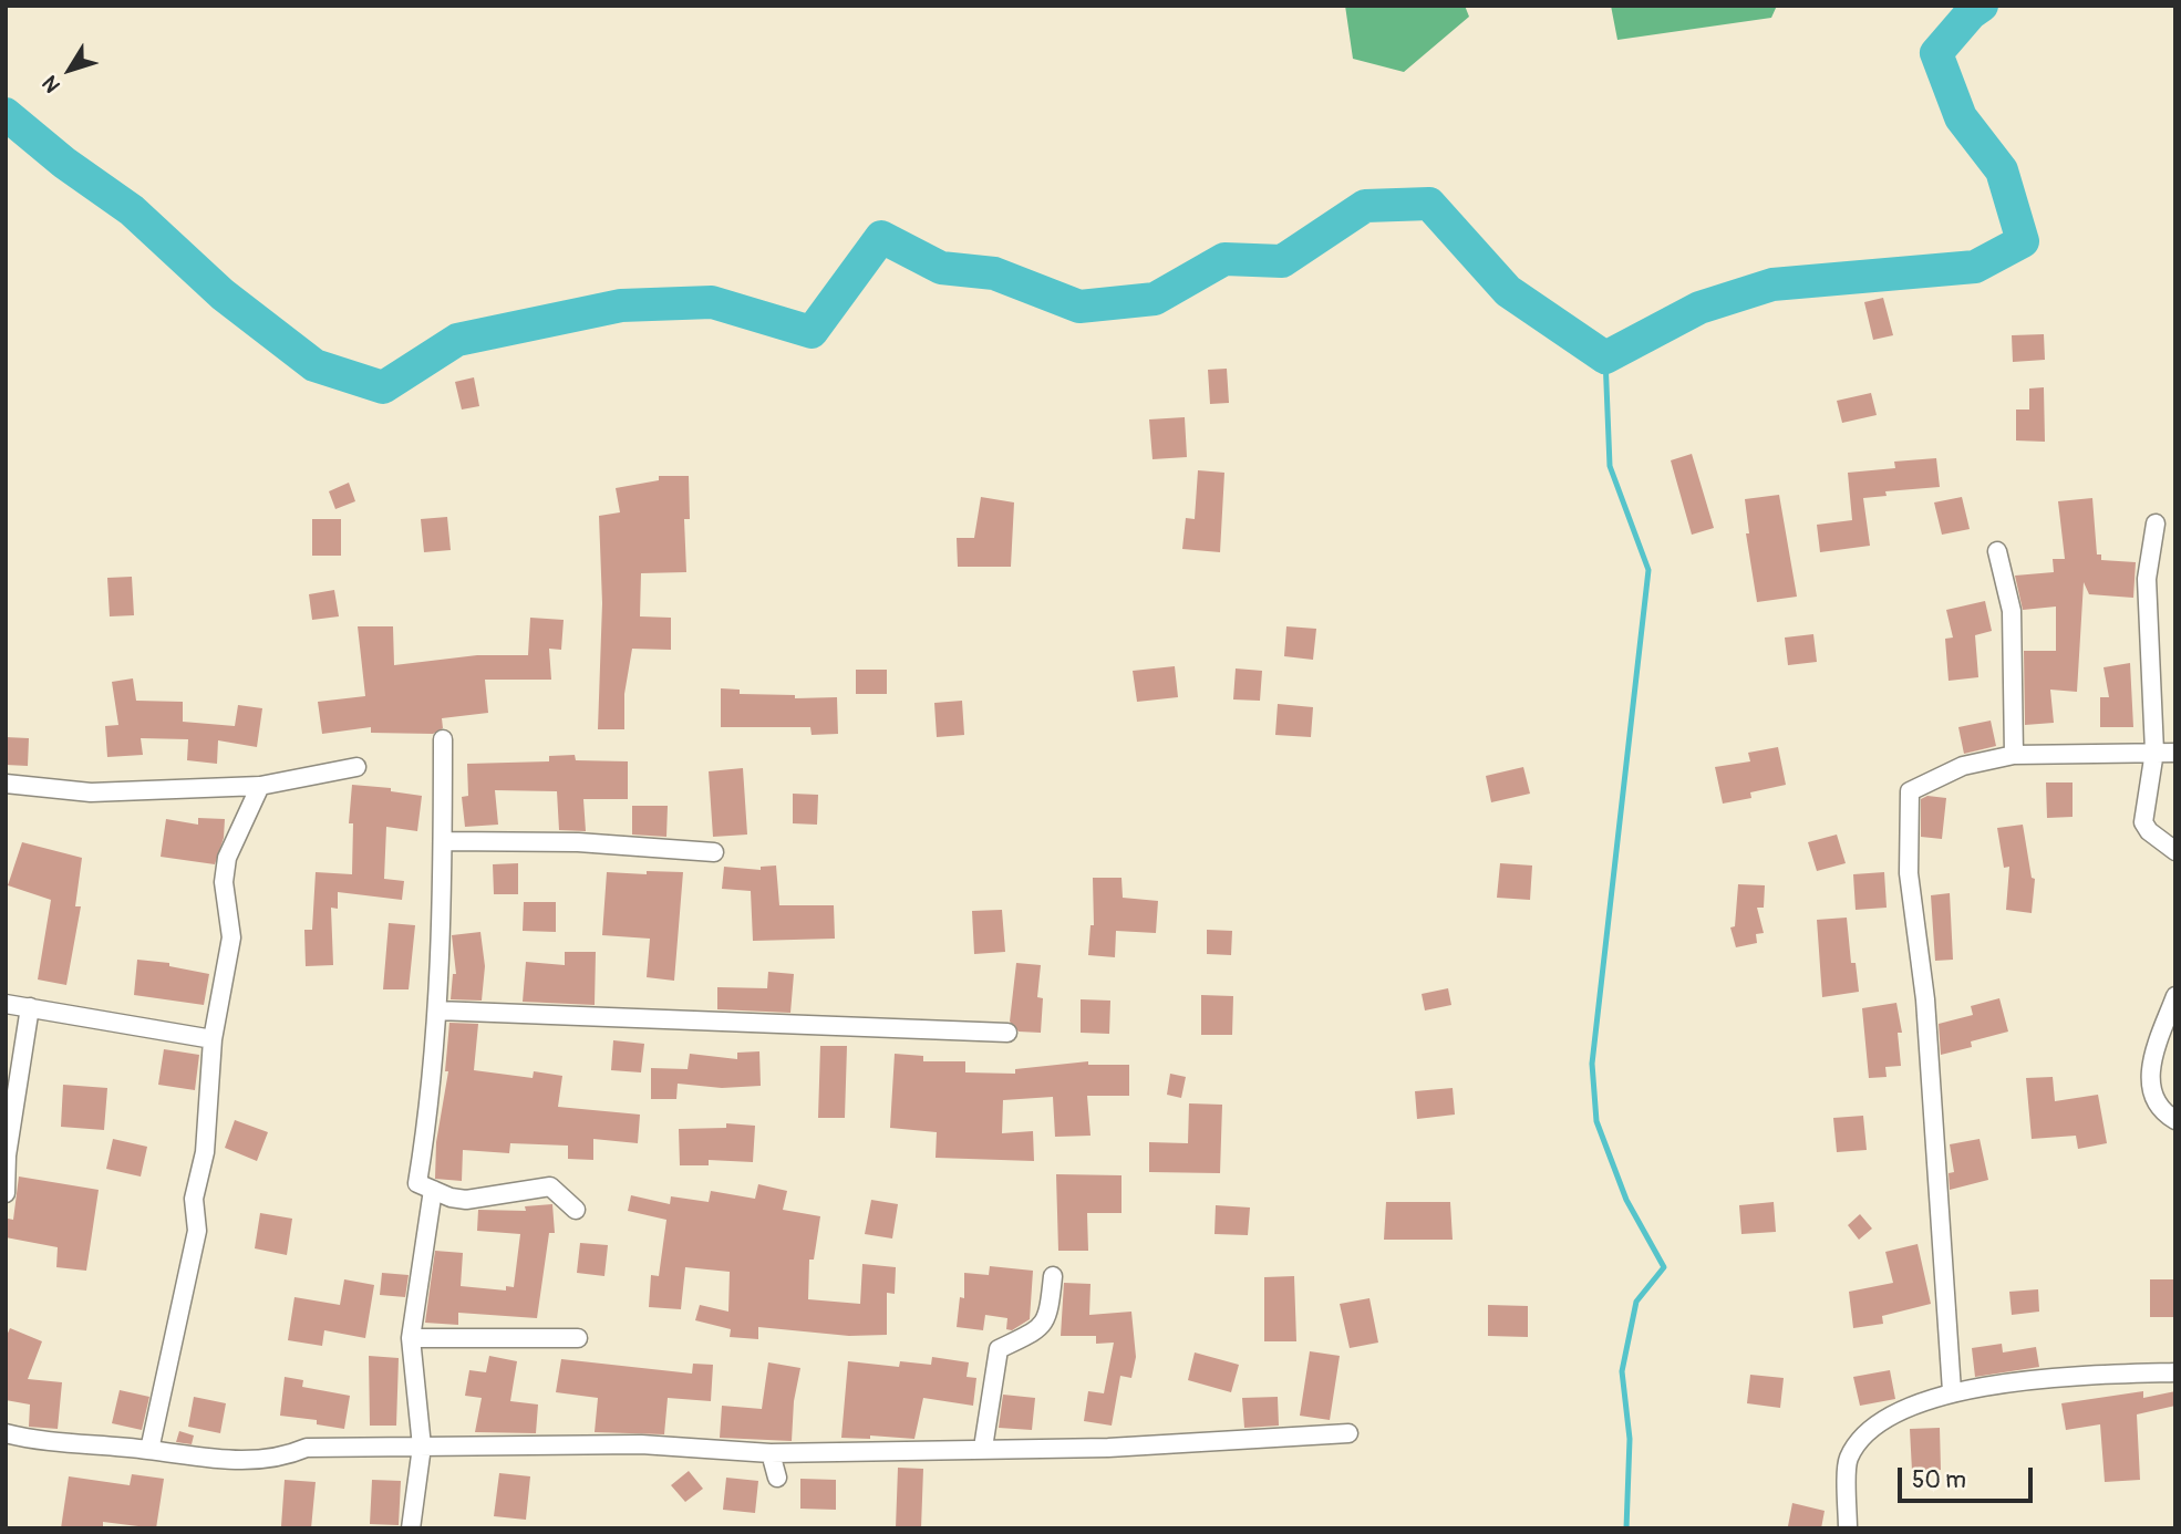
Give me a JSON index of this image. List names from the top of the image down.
{
  "scale_bar": "50 m",
  "north": "bottom left"
}
